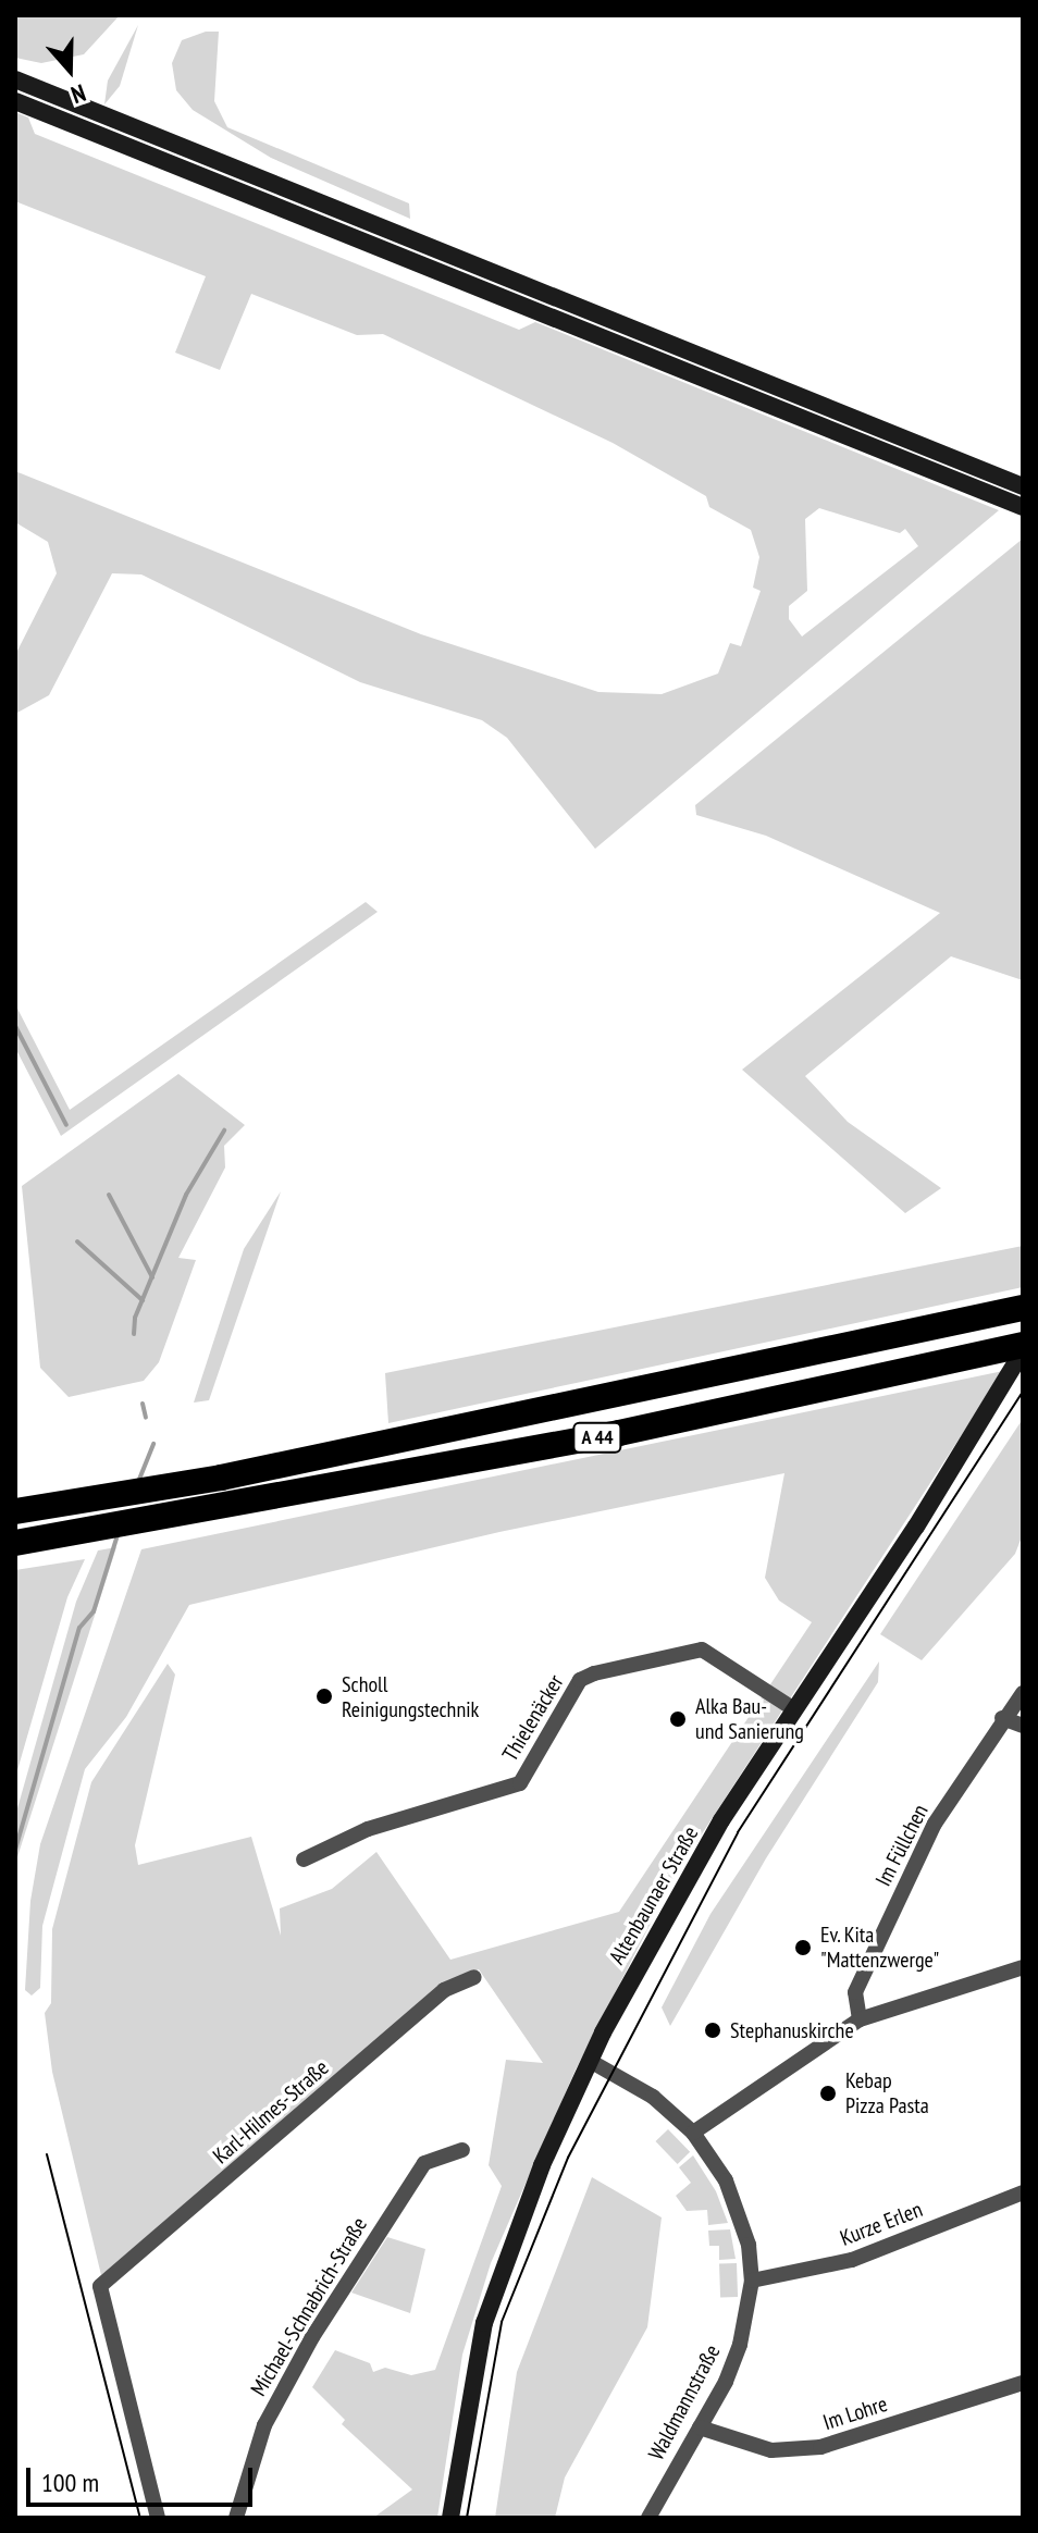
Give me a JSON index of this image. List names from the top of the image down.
{
  "streets": {
    "highway": ["A 44"],
    "main road": ["Altenbaunaer Straße"],
    "street": [
      "Thielenäcker",
      "Im Füllchen",
      "Karl-Hilmes-Straße",
      "Kurze Erlen",
      "Michael-Schnabrich-Straße",
      "Waldmannstraße",
      "Im Lohre"
    ]
  },
  "crossings": [
    ["Thielenäcker", "Altenbaunaer Straße"],
    ["Altenbaunaer Straße", "Waldmannstraße"],
    ["Kurze Erlen", "Waldmannstraße"],
    ["Waldmannstraße", "Im Lohre"]
  ],
  "places": [
    "Scholl Reinigungstechnik",
    "Alka Bau- und Sanierung",
    "Ev. Kita \"Mattenzwerge\"",
    "Stephanuskirche",
    "Kebap Pizza Pasta"
  ],
  "scale_bar": "100 m",
  "north": "bottom"
}
